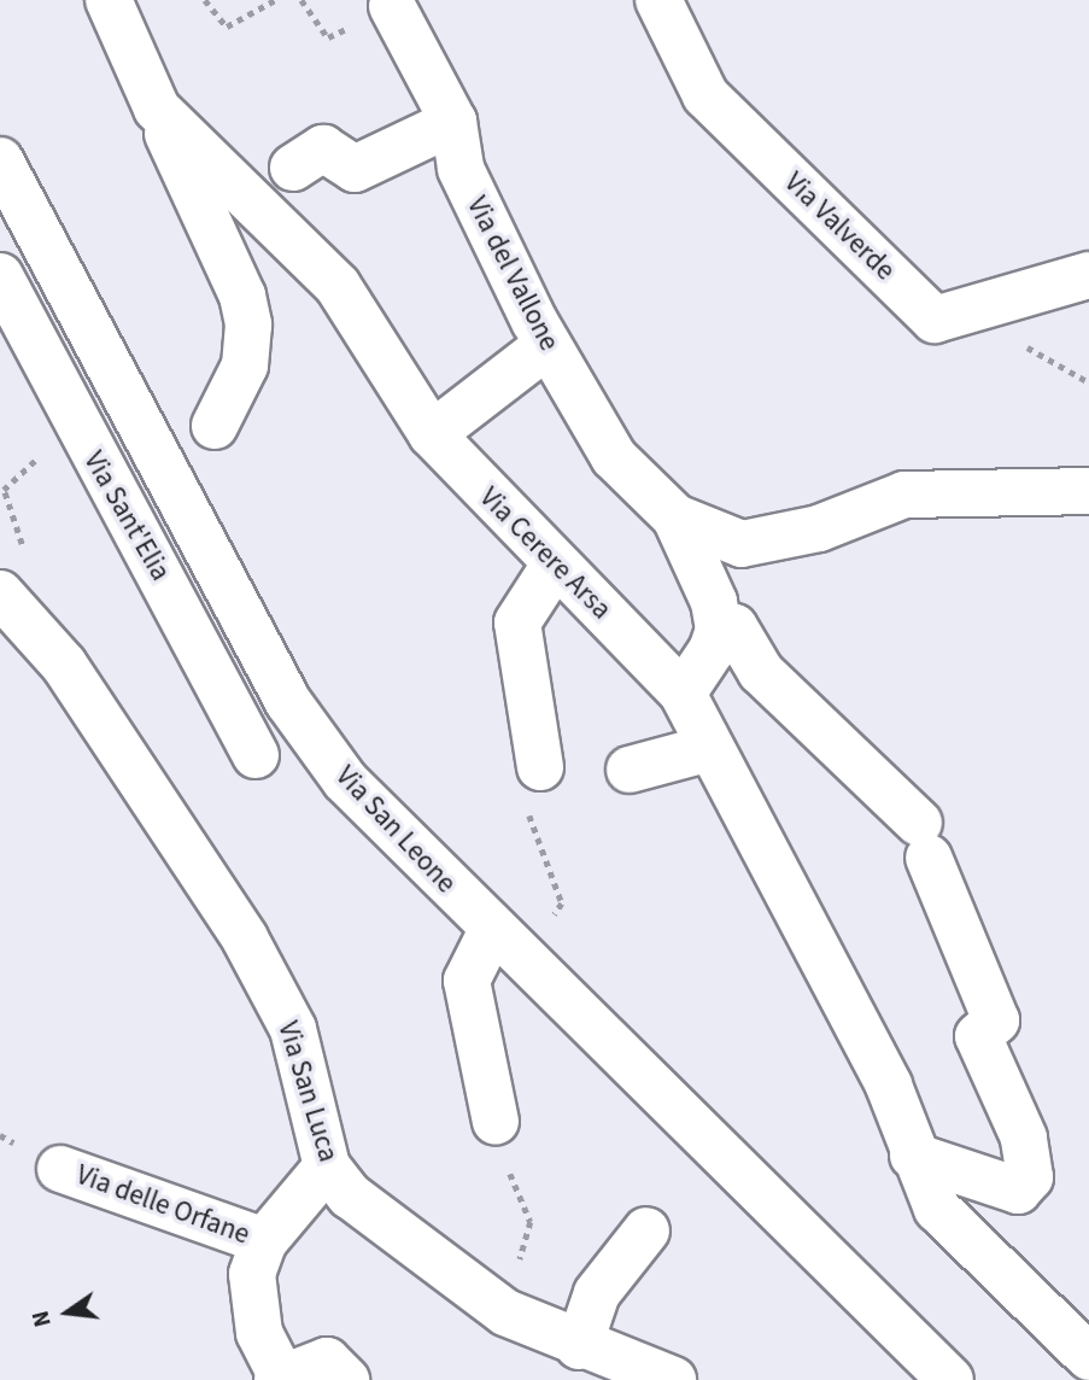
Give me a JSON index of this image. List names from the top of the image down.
{
  "streets": {
    "street": [
      "Via Valverde",
      "Via del Vallone",
      "Via Sant'Elia",
      "Via Cerere Arsa",
      "Via San Leone",
      "Via San Luca",
      "Via delle Orfane"
    ]
  },
  "north": "left"
}
